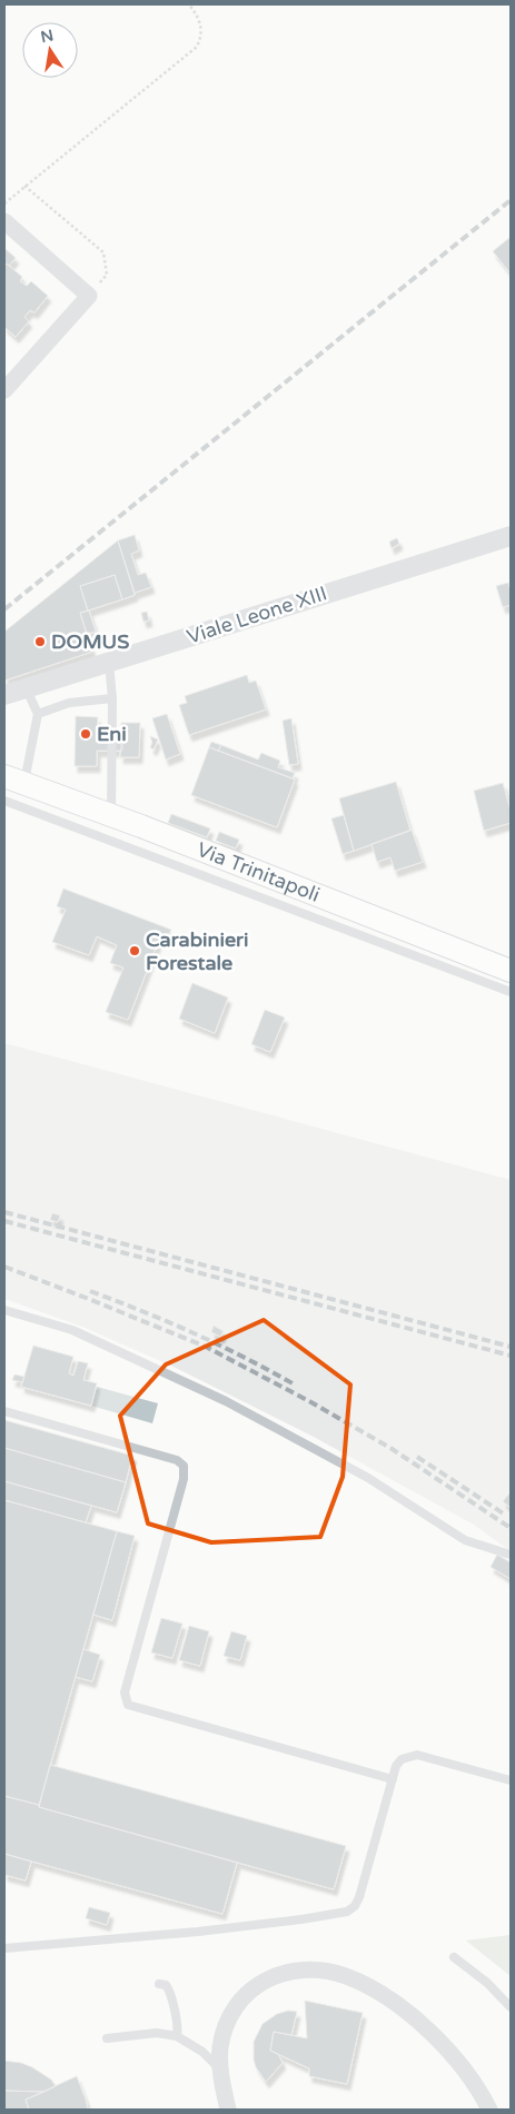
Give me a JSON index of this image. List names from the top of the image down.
{
  "streets": {
    "main road": ["Via Trinitapoli"],
    "street": ["Viale Leone XIII"]
  },
  "places": ["DOMUS", "Eni", "Carabinieri Forestale"],
  "north": "top"
}
